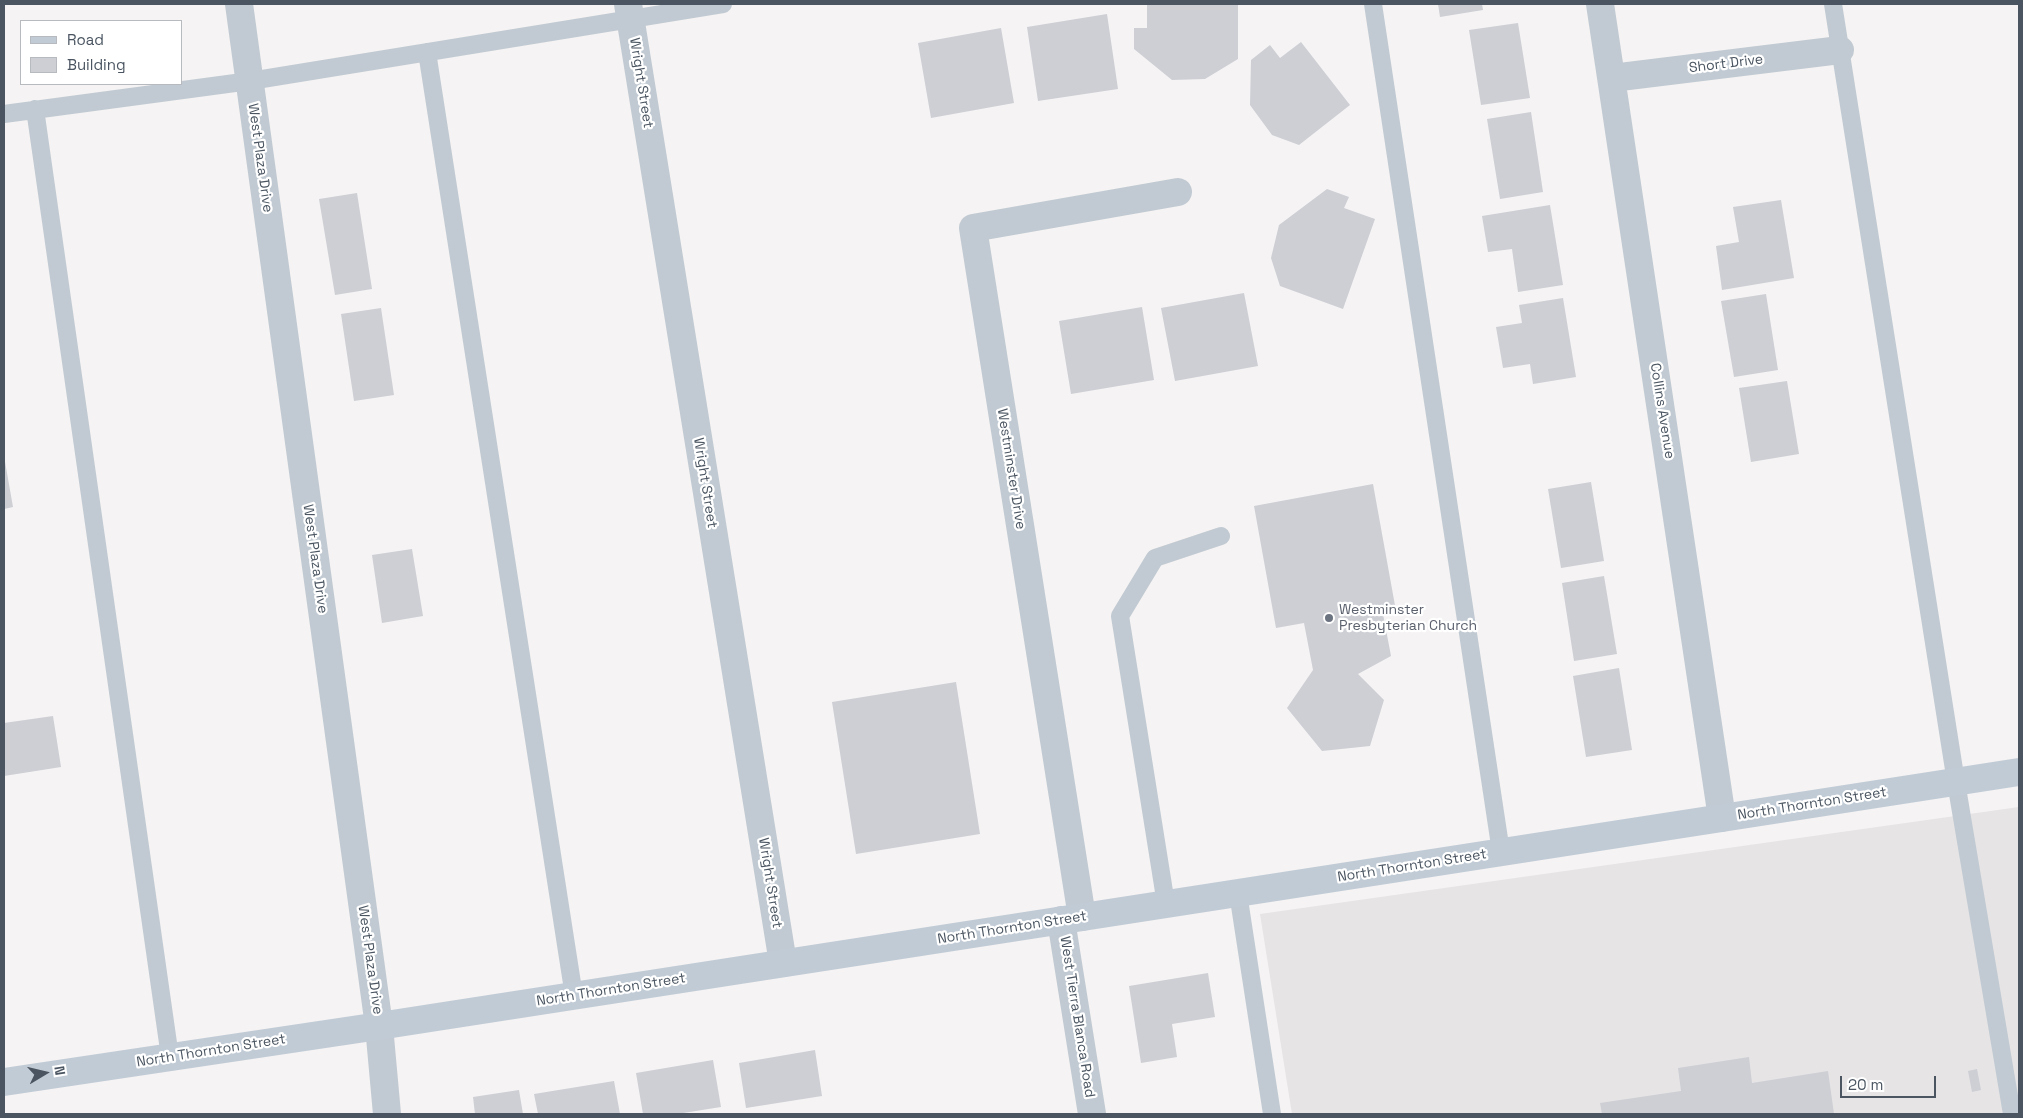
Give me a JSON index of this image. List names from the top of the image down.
{
  "streets": {
    "street": [
      "Short Drive",
      "Wright Street",
      "West Plaza Drive",
      "Collins Avenue",
      "Westminster Drive",
      "North Thornton Street",
      "West Tierra Blanca Road"
    ]
  },
  "crossings": [
    ["Short Drive", "Collins Avenue"],
    ["Wright Street", "North Thornton Street"],
    ["West Plaza Drive", "North Thornton Street"],
    ["Collins Avenue", "North Thornton Street"],
    ["Westminster Drive", "North Thornton Street"],
    ["Westminster Drive", "West Tierra Blanca Road"],
    ["North Thornton Street", "West Tierra Blanca Road"]
  ],
  "places": ["Westminster Presbyterian Church"],
  "legend": ["Road", "Building"],
  "scale_bar": "20 m",
  "north": "right"
}
